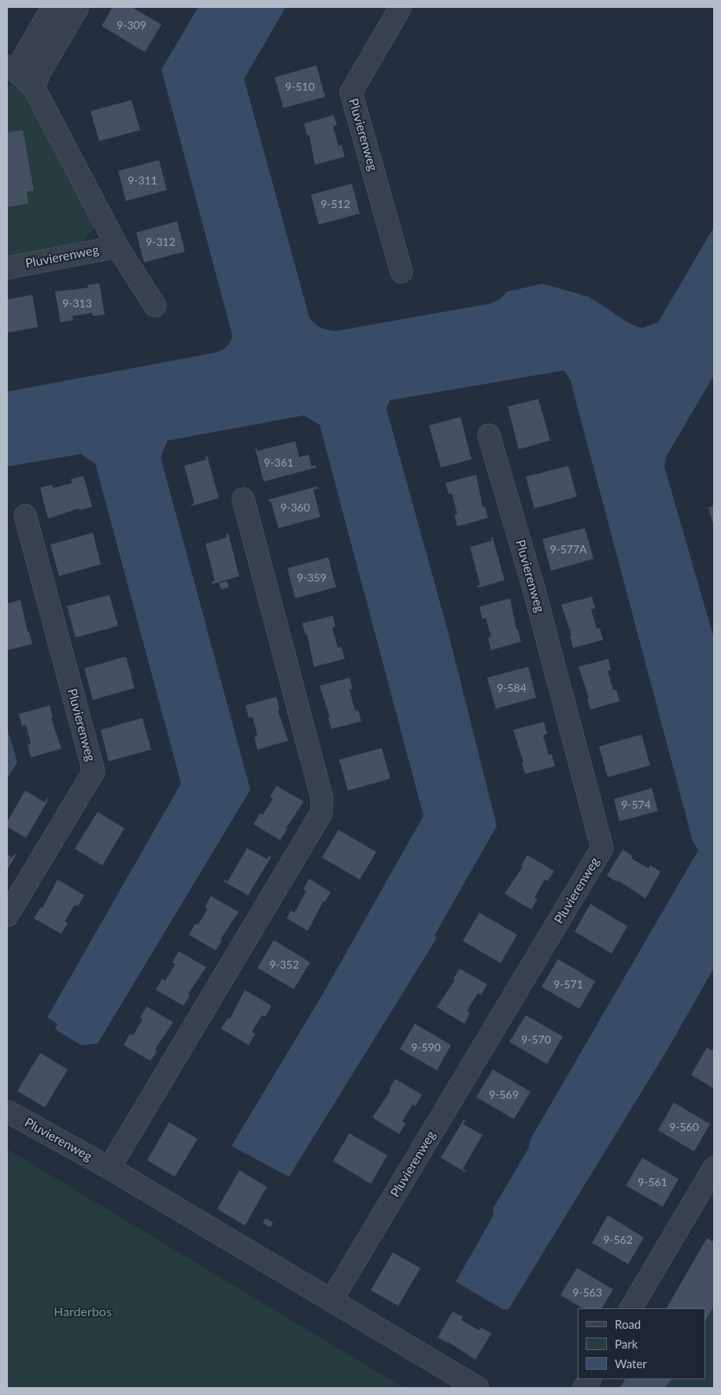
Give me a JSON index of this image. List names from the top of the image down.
{
  "streets": {
    "street": ["Pluvierenweg"]
  },
  "parks": ["Harderbos"],
  "house_numbers": [
    "9-309",
    "9-510",
    "9-311",
    "9-512",
    "9-312",
    "9-313",
    "9-361",
    "9-360",
    "9-577A",
    "9-359",
    "9-584",
    "9-574",
    "9-352",
    "9-571",
    "9-570",
    "9-590",
    "9-569",
    "9-560",
    "9-561",
    "9-562",
    "9-563"
  ],
  "legend": ["Road", "Park", "Water"]
}
